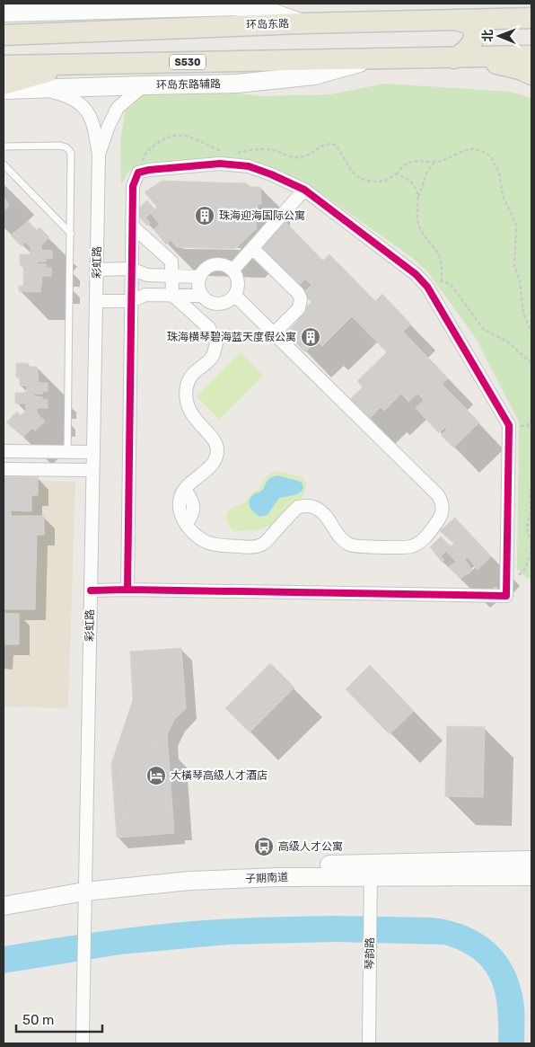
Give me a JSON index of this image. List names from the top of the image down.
{
  "streets": {
    "main road": ["环岛东路", "S530"],
    "street": [
      "环岛东路辅路",
      "彩虹路",
      "子期南道",
      "琴韵路"
    ]
  },
  "crossings": [
    ["S530", "环岛东路辅路"],
    ["彩虹路", "子期南道"],
    ["子期南道", "琴韵路"]
  ],
  "places": {
    "building": ["珠海迎海国际公寓", "珠海横琴碧海蓝天度假公寓"],
    "hotel": ["大橫琴高級人才酒店"],
    "bus stop": ["高级人才公寓"]
  },
  "scale_bar": "50 m",
  "north": "left"
}
